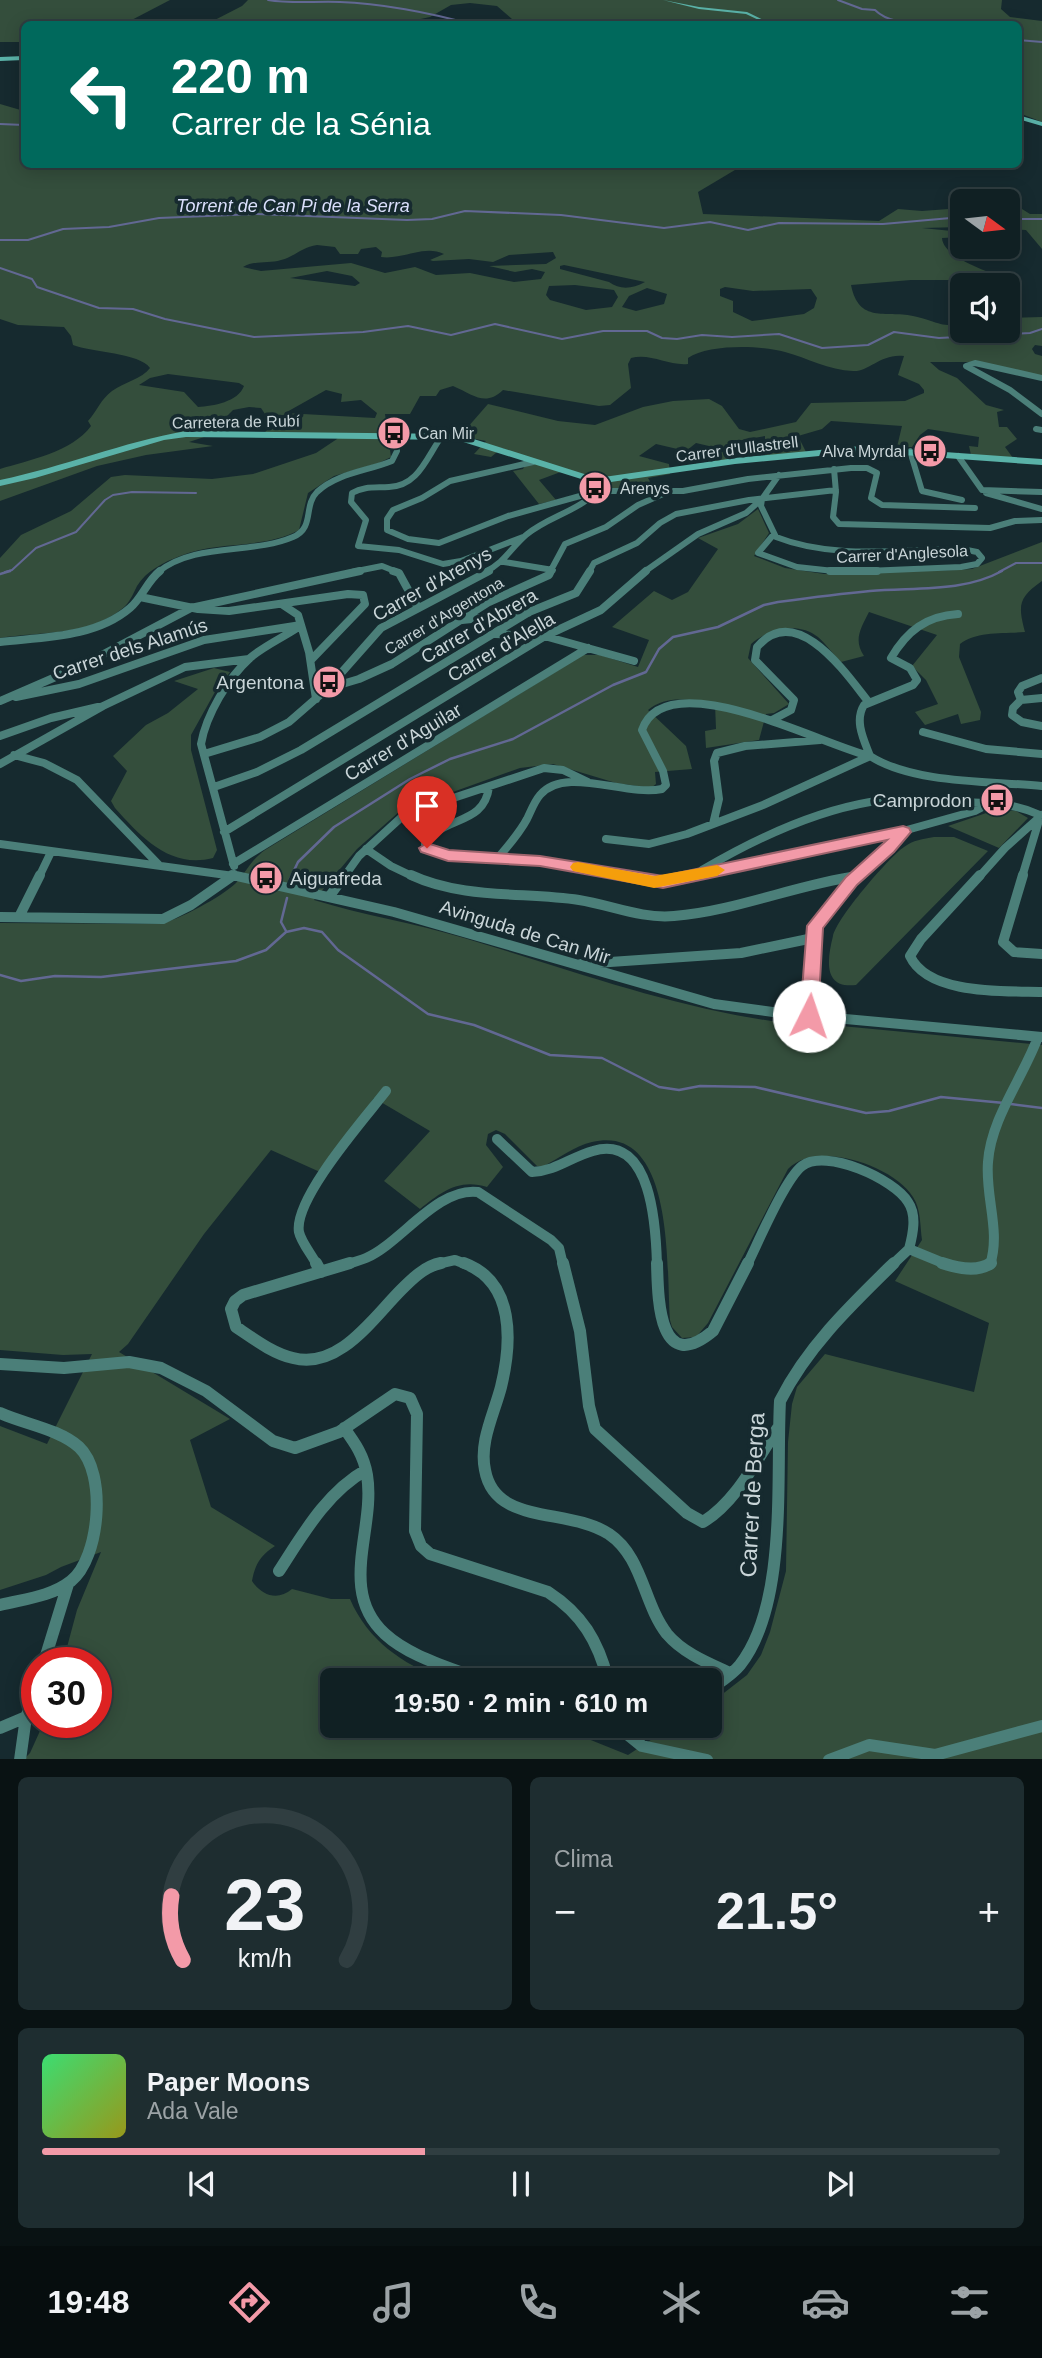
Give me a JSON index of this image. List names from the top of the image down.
{
  "streets": {
    "street": [
      "Carretera de Rubí",
      "Carrer d'Ullastrell",
      "Carrer d'Anglesola",
      "Carrer d'Arenys",
      "Carrer d'Argentona",
      "Carrer d'Abrera",
      "Carrer d'Alella",
      "Carrer dels Alamús",
      "Carrer d'Aguilar",
      "Avinguda de Can Mir",
      "Carrer de Berga"
    ]
  },
  "crossings": [
    ["Carrer d'Ullastrell", "Carrer d'Arenys"],
    ["Carrer d'Arenys", "Carrer d'Argentona"],
    ["Carrer d'Abrera", "Carrer d'Alella"]
  ],
  "water": ["Torrent de Can Pi de la Serra"],
  "places": {
    "bus stop": [
      "Can Mir",
      "Alva Myrdal",
      "Arenys",
      "Argentona",
      "Camprodon",
      "Aiguafreda"
    ]
  },
  "north": "right",
  "page": {
    "turn": ["220 m", "Carrer de la Sénia"],
    "limit": "30",
    "trip": "19:50 · 2 min · 610 m",
    "tile": "Clima",
    "heat": ["−", "21.5°", "+"],
    "song": ["Paper Moons", "Ada Vale"],
    "tabs": "19:48",
    "gauge": ["23", "km/h"]
  }
}
